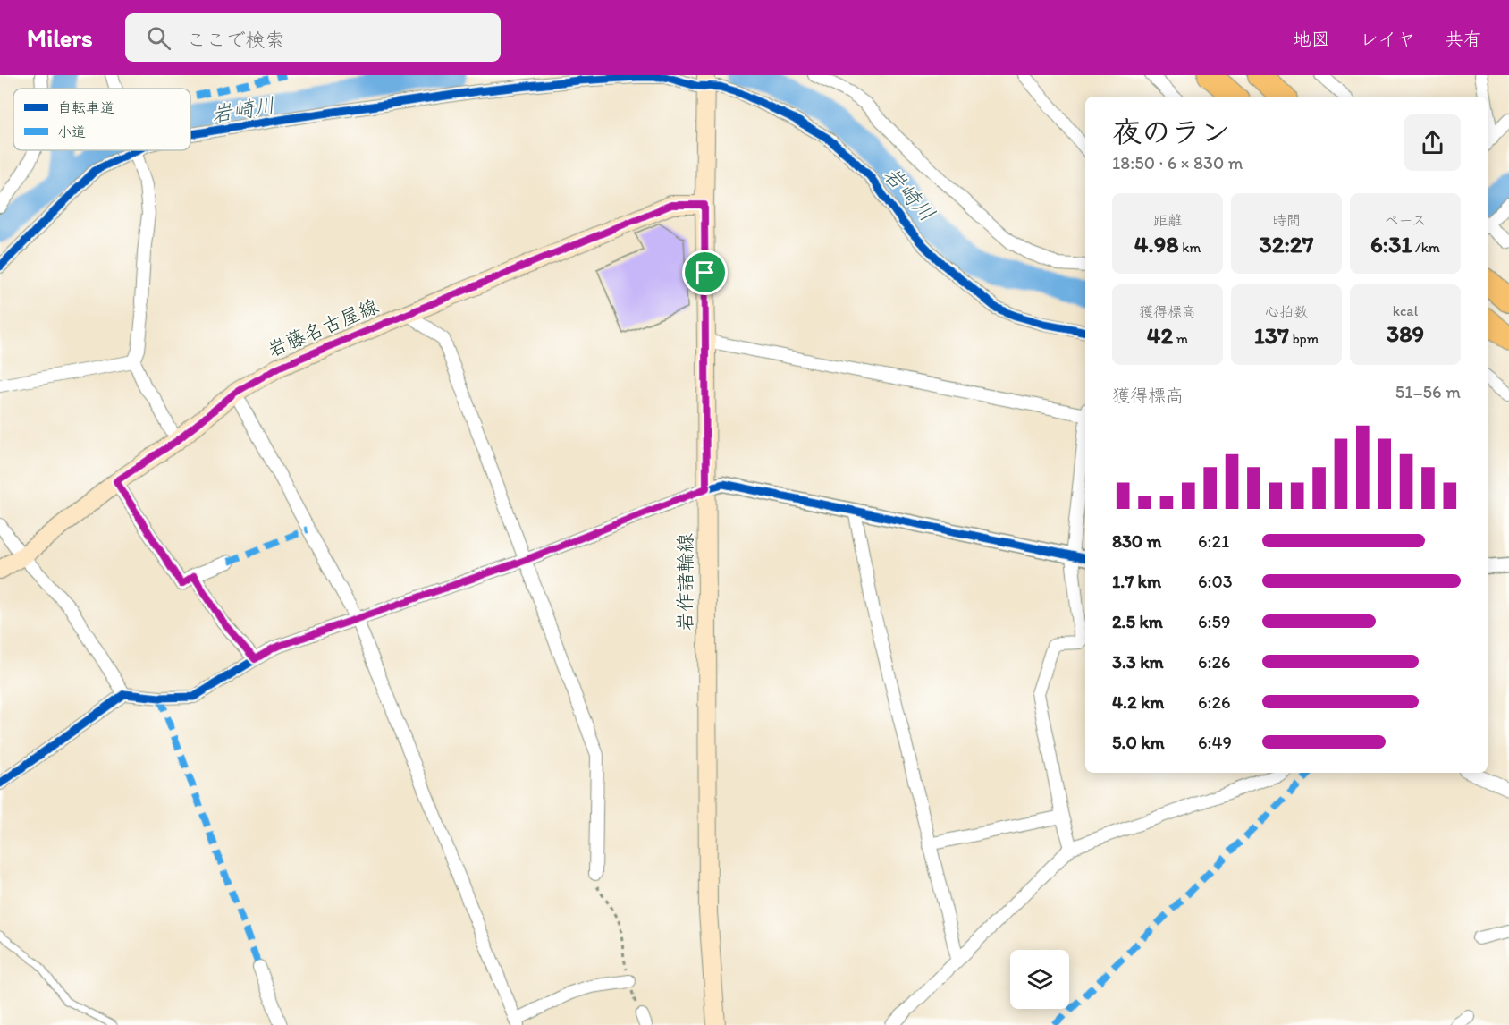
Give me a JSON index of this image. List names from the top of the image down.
{
  "streets": {
    "main road": ["岩藤名古屋線", "岩作諸輪線"]
  },
  "crossings": [
    ["岩藤名古屋線", "岩作諸輪線"]
  ],
  "water": ["岩崎川"],
  "legend": ["自転車道", "小道"],
  "page": {
    "header": "Milers",
    "search": "ここで検索",
    "nav": ["地図", "レイヤ", "共有"],
    "heading": ["夜のラン", "18:50 · 6 × 830 m"],
    "stats": [
      ["距離", "4.98 km"],
      ["時間", "32:27"],
      ["ペース", "6:31 /km"],
      ["獲得標高", "42 m"],
      ["心拍数", "137 bpm"],
      ["kcal", "389"]
    ],
    "chart": ["獲得標高", "51–56 m"],
    "list": [
      {
        "name": "830 m",
        "note": "6:21"
      },
      {
        "name": "1.7 km",
        "note": "6:03"
      },
      {
        "name": "2.5 km",
        "note": "6:59"
      },
      {
        "name": "3.3 km",
        "note": "6:26"
      },
      {
        "name": "4.2 km",
        "note": "6:26"
      },
      {
        "name": "5.0 km",
        "note": "6:49"
      }
    ]
  }
}
